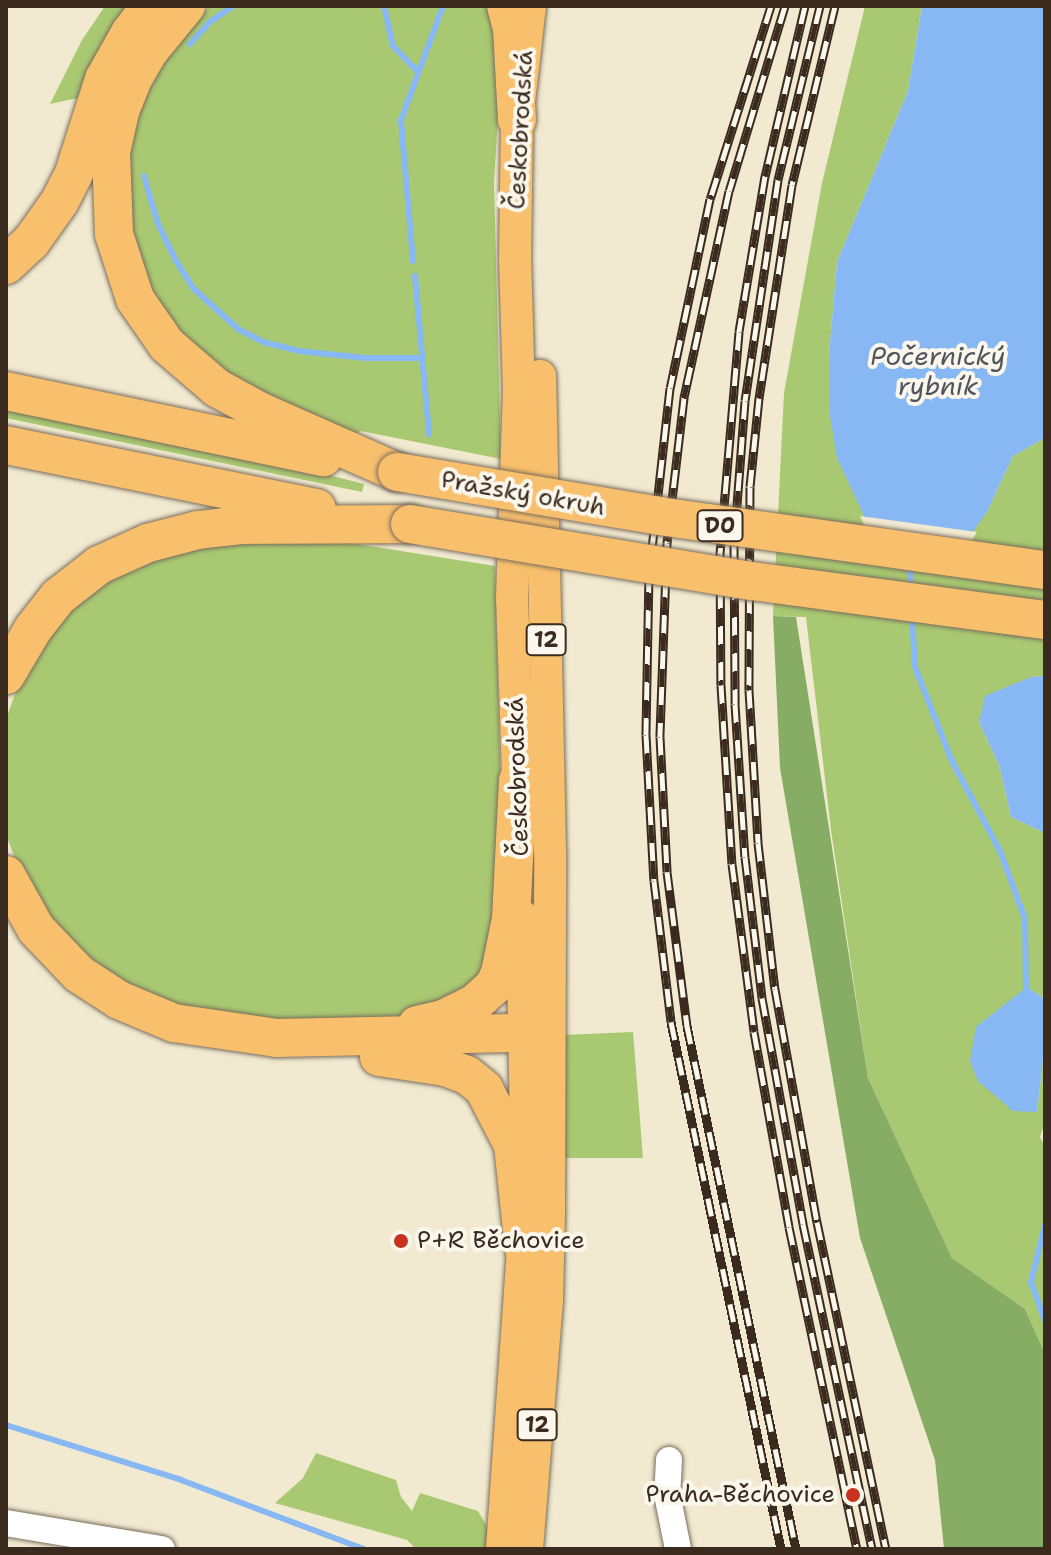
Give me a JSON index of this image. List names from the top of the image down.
{
  "streets": {
    "highway": ["Pražský okruh", "D0"],
    "main road": ["Českobrodská", "12"]
  },
  "water": ["Počernický rybník"],
  "places": ["P+R Běchovice", "Praha-Běchovice"]
}
